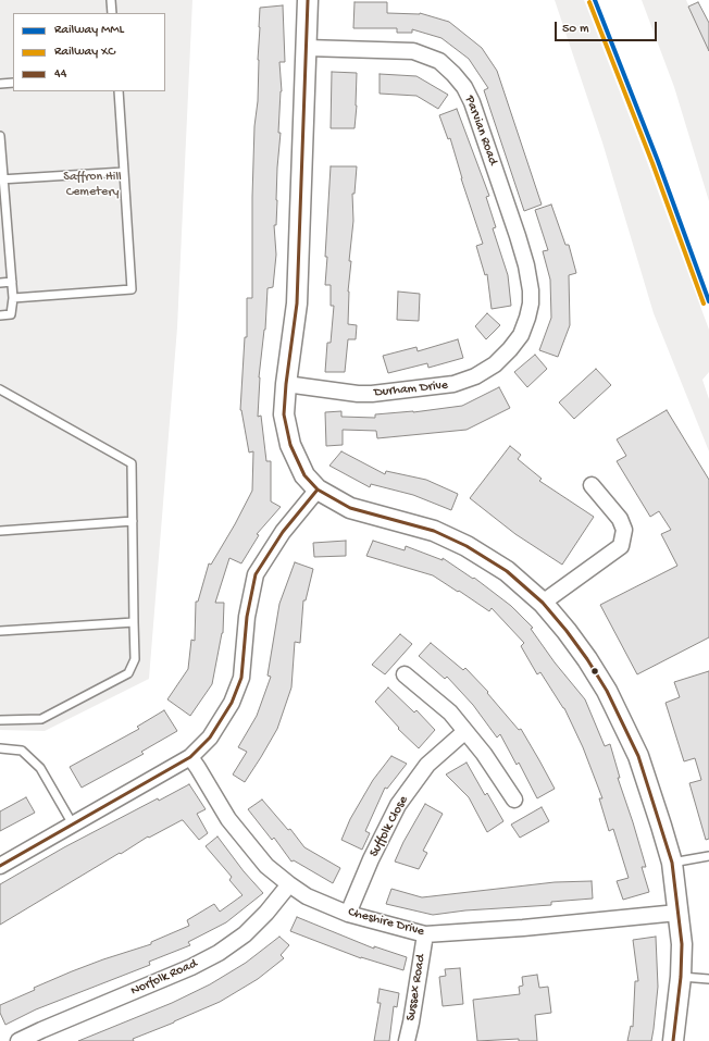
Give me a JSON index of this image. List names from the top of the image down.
{
  "streets": {
    "street": [
      "Parvian Road",
      "Durham Drive",
      "Suffolk Close",
      "Cheshire Drive",
      "Norfolk Road",
      "Sussex Road"
    ]
  },
  "crossings": [
    ["Parvian Road", "Durham Drive"],
    ["Suffolk Close", "Cheshire Drive"],
    ["Cheshire Drive", "Norfolk Road"],
    ["Cheshire Drive", "Sussex Road"]
  ],
  "parks": ["Saffron Hill Cemetery"],
  "lines": ["rail line MML", "transit line 44", "rail line XC"],
  "legend": ["Railway MML", "Railway XC", "44"],
  "scale_bar": "50 m"
}
